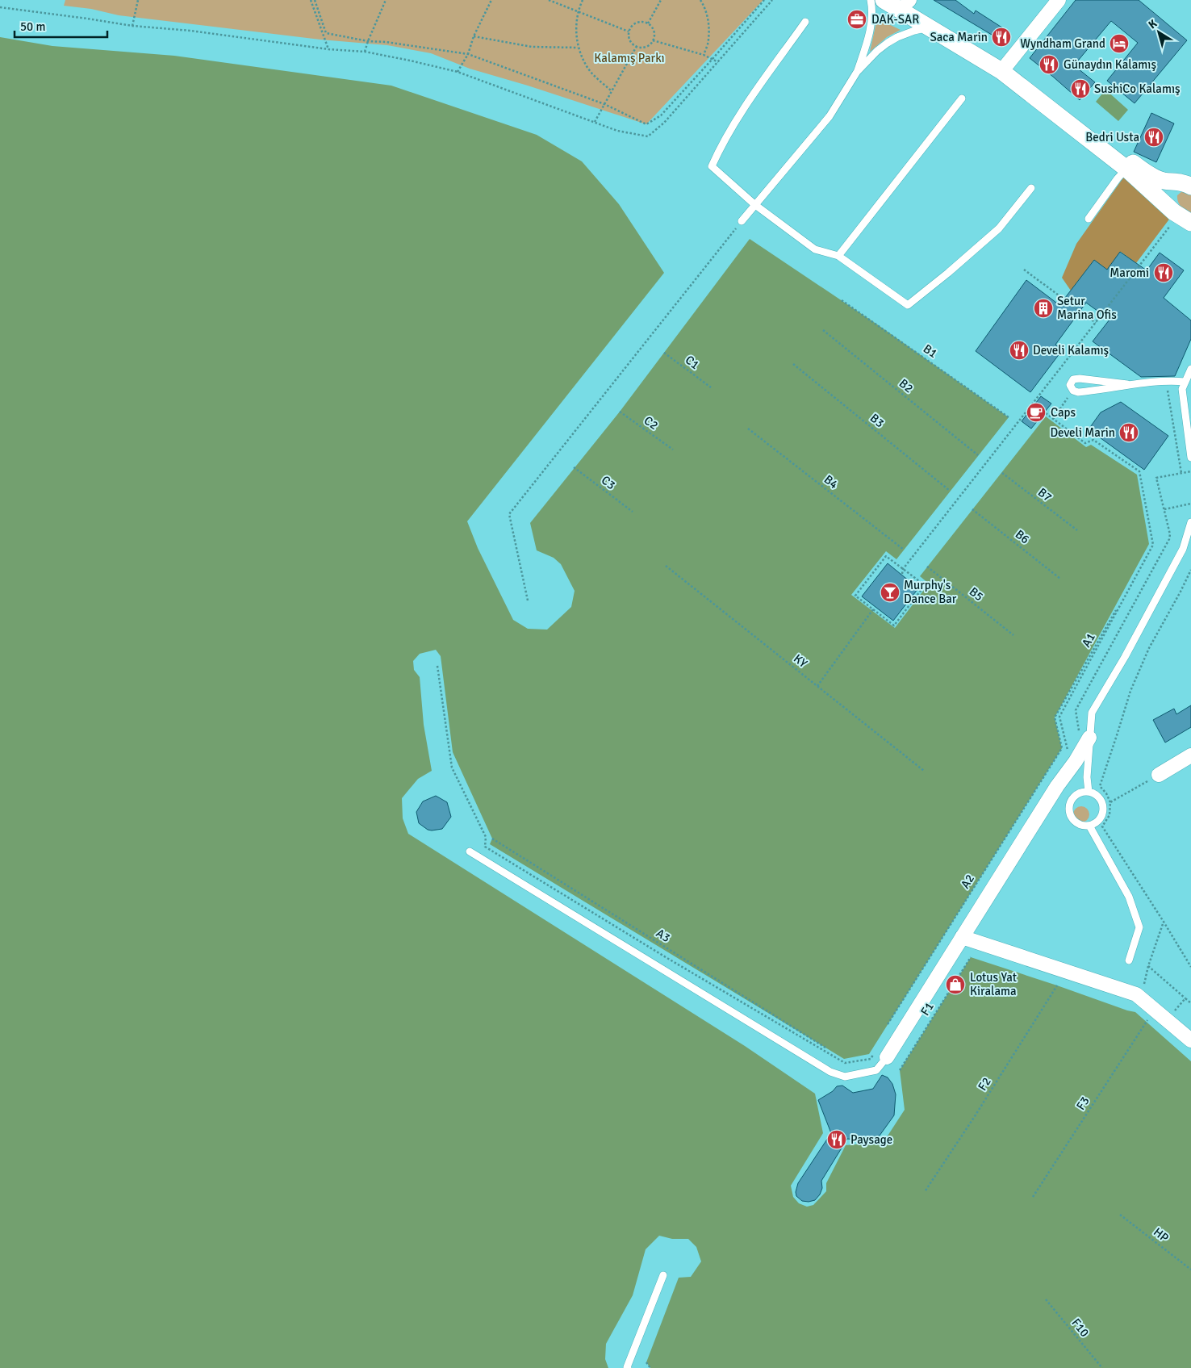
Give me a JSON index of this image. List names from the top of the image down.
{
  "streets": {
    "path": [
      "B1",
      "C1",
      "B2",
      "B3",
      "C2",
      "B4",
      "C3",
      "B7",
      "B6",
      "B5",
      "A1",
      "KY",
      "A2",
      "A3",
      "F1",
      "F2",
      "F3",
      "HP",
      "F10"
    ]
  },
  "crossings": [
    ["A1", "A2"]
  ],
  "parks": ["Kalamış Parkı"],
  "places": {
    "office": ["DAK-SAR"],
    "restaurant": [
      "Saca Marin",
      "Günaydın Kalamış",
      "SushiCo Kalamış",
      "Bedri Usta",
      "Maromi",
      "Develi Kalamış",
      "Develi Marin",
      "Paysage"
    ],
    "hotel": ["Wyndham Grand"],
    "building": ["Setur Marina Ofis"],
    "cafe": ["Caps"],
    "bar": ["Murphy's Dance Bar"],
    "shop": ["Lotus Yat Kiralama"]
  },
  "scale_bar": "50 m",
  "north": "top left"
}
